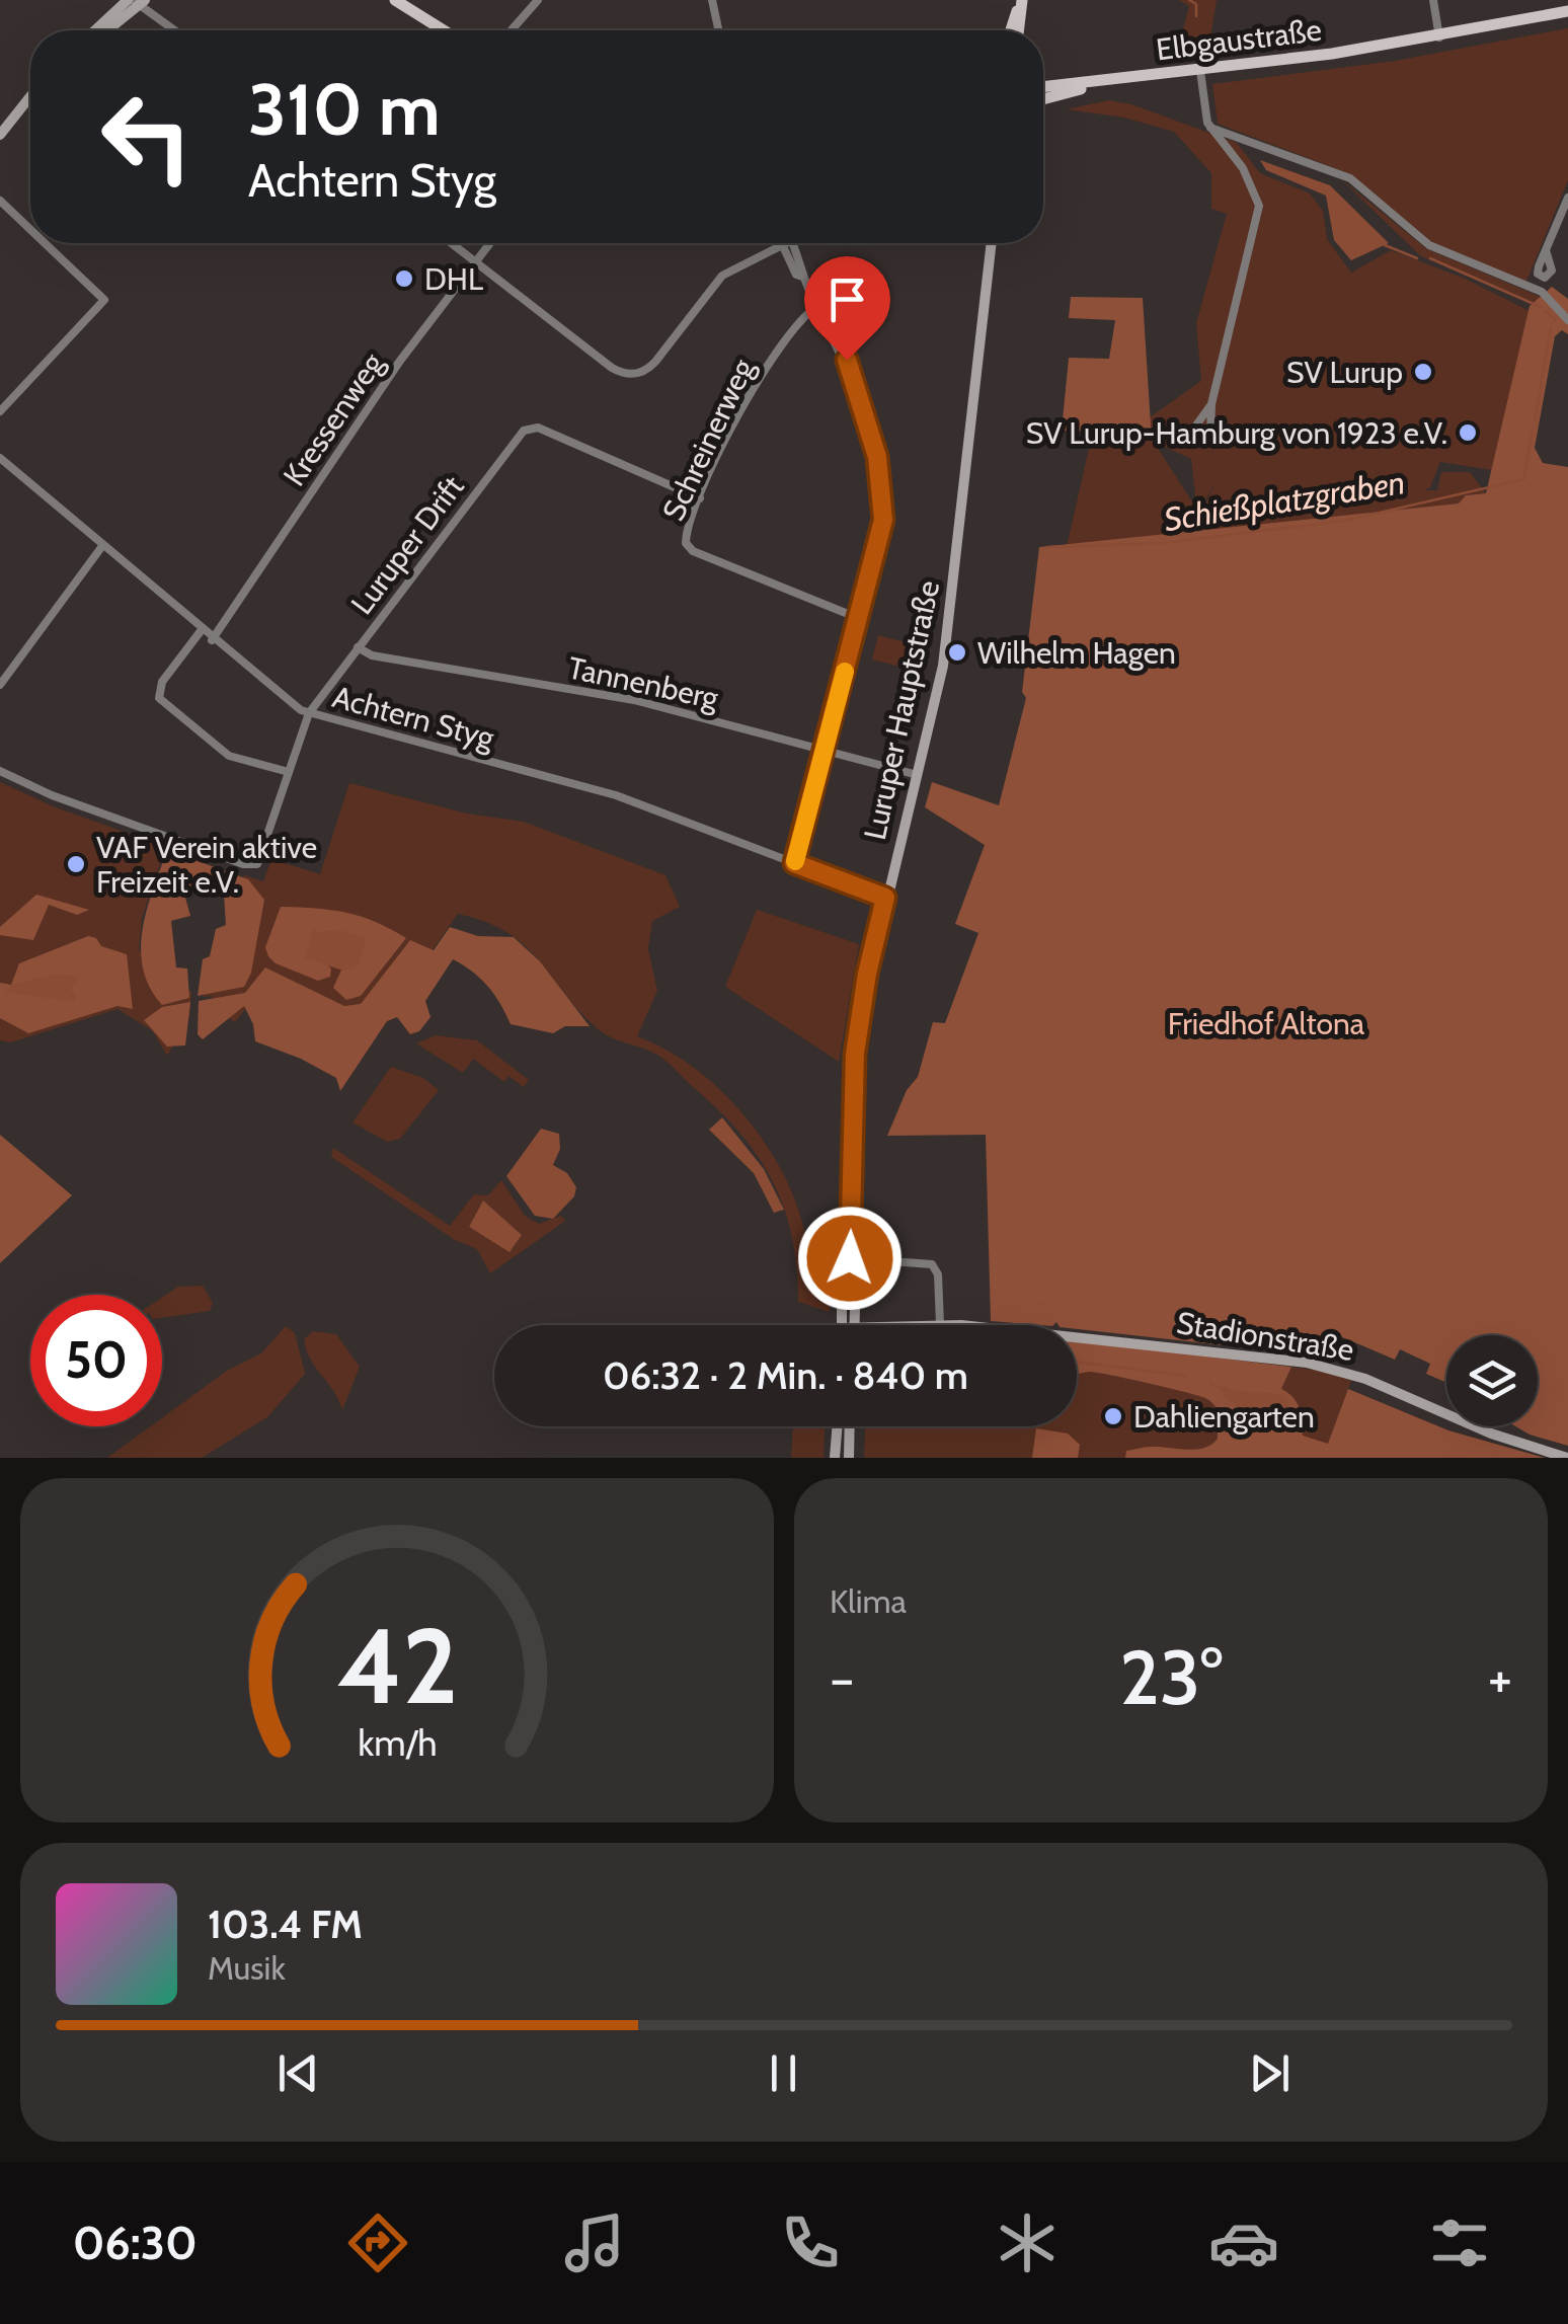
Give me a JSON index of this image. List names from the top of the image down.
{
  "streets": {
    "main road": ["Elbgaustraße", "Luruper Hauptstraße", "Stadionstraße"],
    "street": [
      "Kressenweg",
      "Schreinerweg",
      "Luruper Drift",
      "Tannenberg",
      "Achtern Styg"
    ]
  },
  "crossings": [
    ["Kressenweg", "Achtern Styg"],
    ["Schreinerweg", "Luruper Drift"],
    ["Luruper Drift", "Tannenberg"],
    ["Luruper Drift", "Achtern Styg"],
    ["Tannenberg", "Luruper Hauptstraße"],
    ["Luruper Hauptstraße", "Achtern Styg"]
  ],
  "water": ["Schießplatzgraben"],
  "parks": ["Friedhof Altona"],
  "places": [
    "DHL",
    "SV Lurup",
    "SV Lurup-Hamburg von 1923 e.V.",
    "Wilhelm Hagen",
    "VAF Verein aktive Freizeit e.V.",
    "Dahliengarten"
  ],
  "page": {
    "turn": ["310 m", "Achtern Styg"],
    "limit": "50",
    "trip": "06:32 · 2 Min. · 840 m",
    "tile": "Klima",
    "heat": ["−", "23°", "+"],
    "song": ["103.4 FM", "Musik"],
    "tabs": "06:30",
    "gauge": ["42", "km/h"]
  }
}
